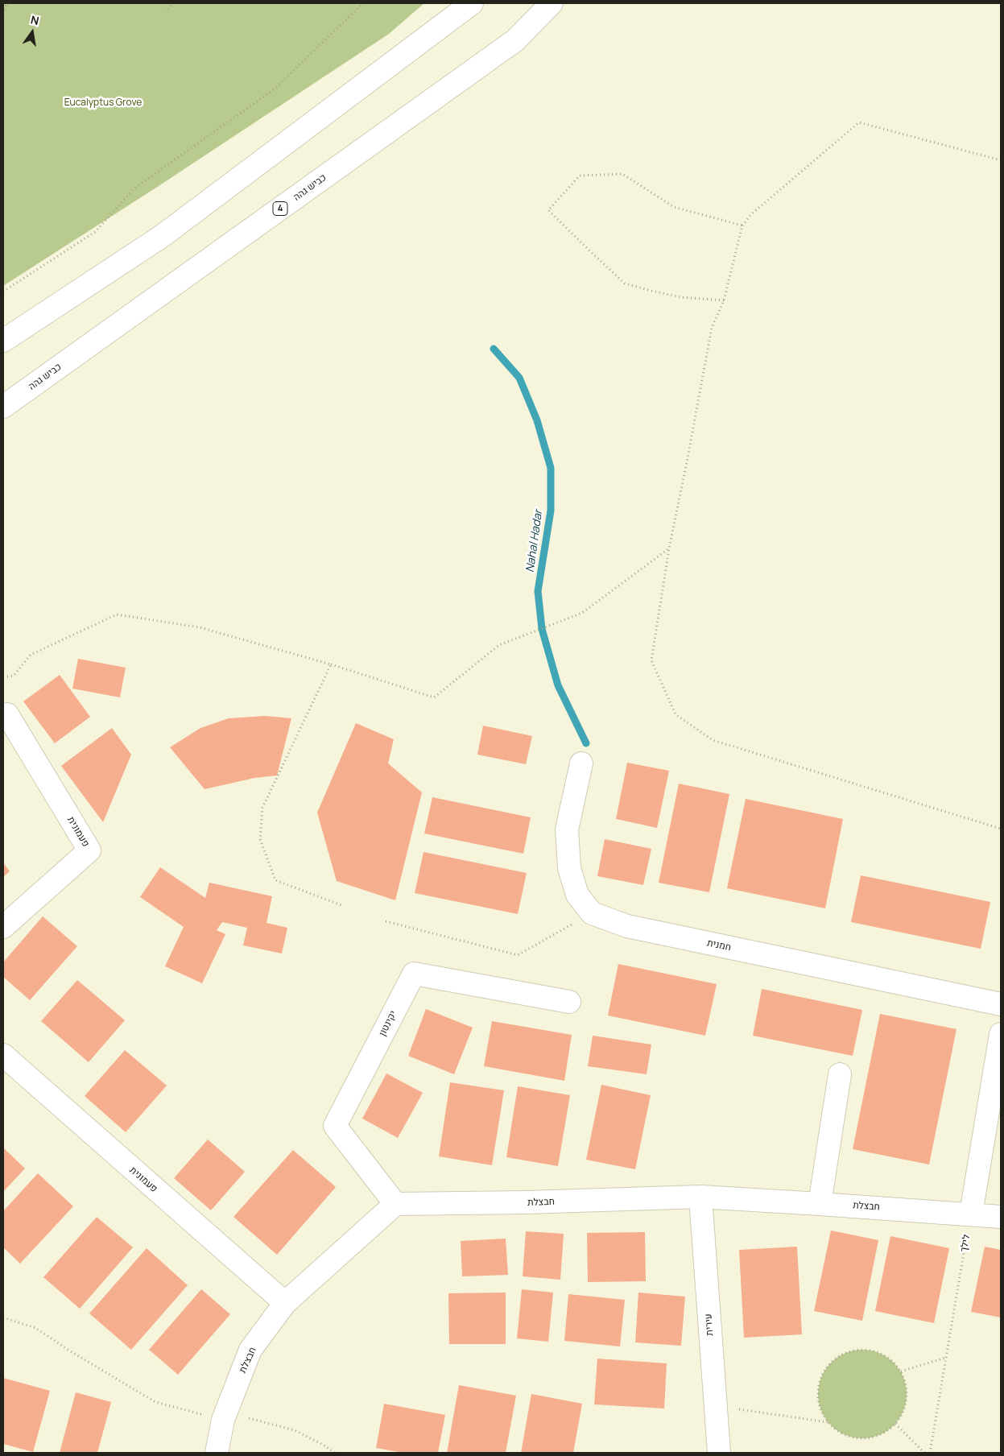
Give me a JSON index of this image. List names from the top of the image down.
{
  "streets": {
    "main road": [
      "כביש גהה",
      "4",
      "פעמונית",
      "חמנית",
      "יקינטון",
      "חבצלת",
      "עירית"
    ],
    "path": ["לילך"]
  },
  "crossings": [
    ["פעמונית", "חבצלת"],
    ["יקינטון", "חבצלת"],
    ["חבצלת", "לילך"],
    ["חבצלת", "עירית"]
  ],
  "water": ["Nahal Hadar"],
  "parks": ["Eucalyptus Grove"],
  "north": "top"
}
